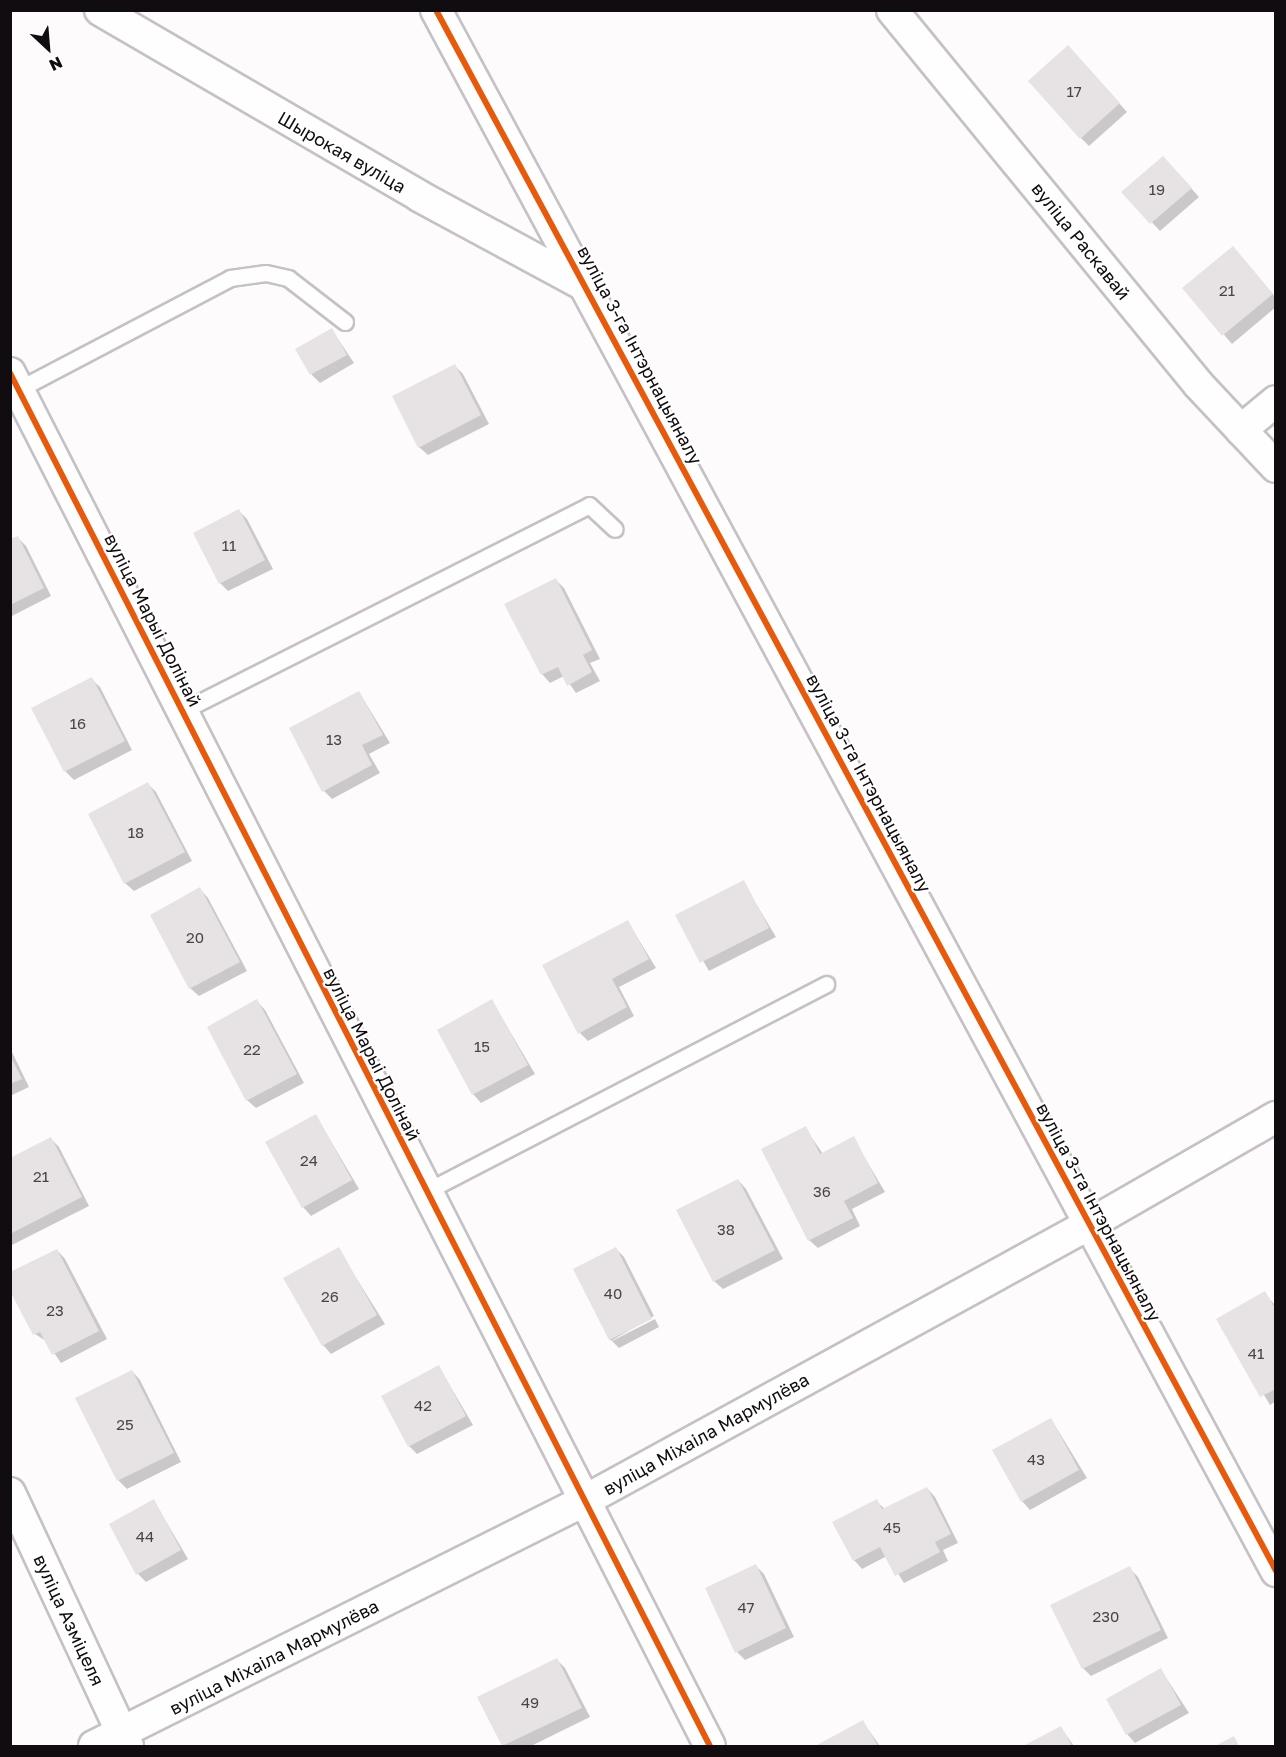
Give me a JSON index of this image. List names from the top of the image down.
{
  "streets": {
    "street": [
      "Шырокая вуліца",
      "вуліца Раскавай",
      "вуліца 3-га Інтэрнацыяналу",
      "вуліца Марыі Долінай",
      "вуліца Міхаіла Мармулёва",
      "вуліца Азміцеля"
    ]
  },
  "crossings": [
    ["Шырокая вуліца", "вуліца 3-га Інтэрнацыяналу"],
    ["вуліца 3-га Інтэрнацыяналу", "вуліца Міхаіла Мармулёва"],
    ["вуліца Марыі Долінай", "вуліца Міхаіла Мармулёва"],
    ["вуліца Міхаіла Мармулёва", "вуліца Азміцеля"]
  ],
  "house_numbers": [
    "17",
    "19",
    "21",
    "11",
    "16",
    "13",
    "18",
    "20",
    "15",
    "22",
    "24",
    "21",
    "36",
    "38",
    "40",
    "26",
    "23",
    "41",
    "42",
    "25",
    "43",
    "45",
    "44",
    "47",
    "230",
    "49"
  ],
  "north": "bottom right"
}
